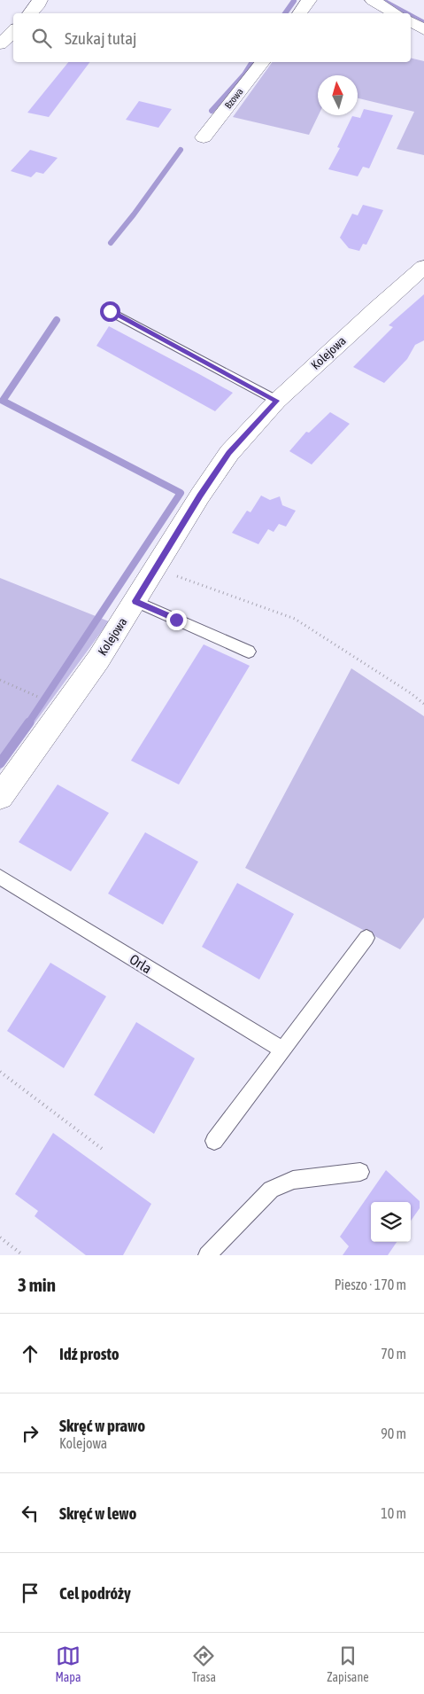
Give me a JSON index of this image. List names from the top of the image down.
{
  "streets": {
    "street": ["Bzowa", "Kolejowa"],
    "lane": ["Orla"]
  },
  "north": "top",
  "page": {
    "search": "Szukaj tutaj",
    "heading": ["3 min", "Pieszo · 170 m"],
    "list": [
      ["Idź prosto", "70 m"],
      ["Skręć w prawo", "Kolejowa", "90 m"],
      ["Skręć w lewo", "10 m"],
      "Cel podróży"
    ],
    "nav": ["Mapa", "Trasa", "Zapisane"]
  }
}
